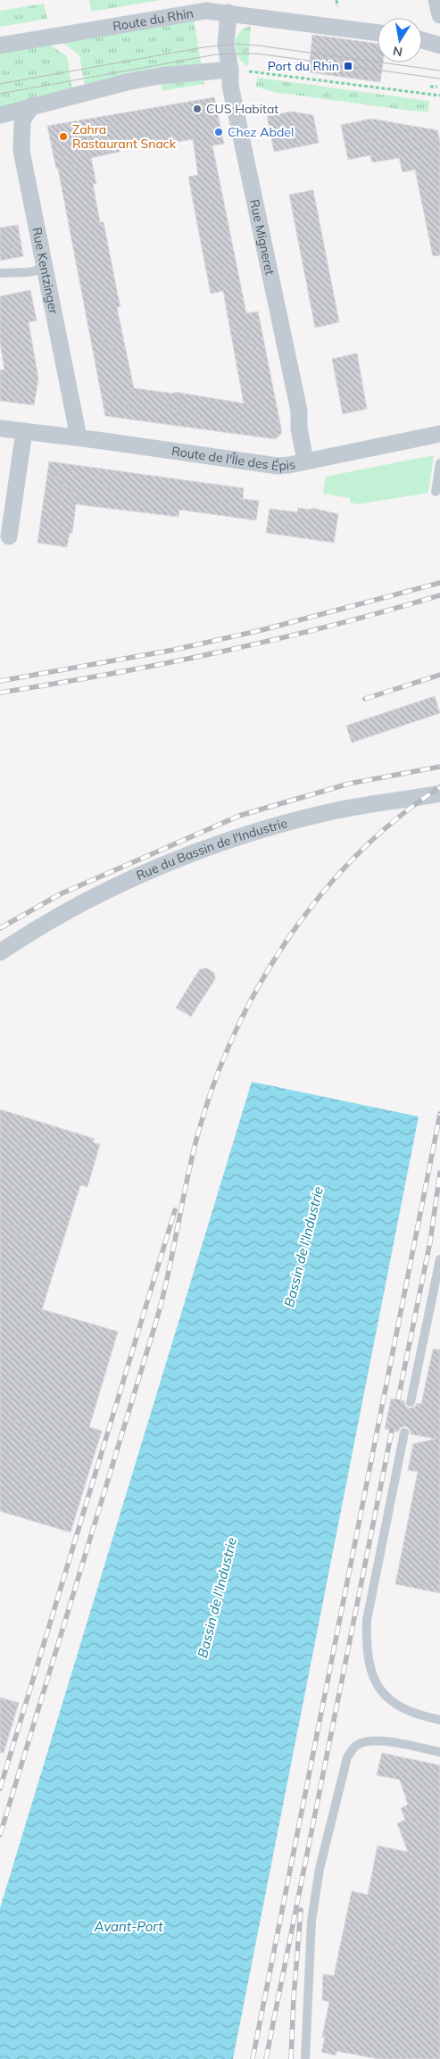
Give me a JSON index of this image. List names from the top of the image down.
{
  "streets": {
    "street": [
      "Route du Rhin",
      "Rue Migneret",
      "Rue Kentzinger",
      "Route de l'Île des Épis",
      "Rue du Bassin de l'Industrie"
    ]
  },
  "crossings": [
    ["Route du Rhin", "Rue Migneret"],
    ["Rue Migneret", "Route de l'Île des Épis"],
    ["Rue Kentzinger", "Route de l'Île des Épis"]
  ],
  "water": ["Bassin de l'Industrie", "Avant-Port"],
  "places": {
    "transit": ["Port du Rhin"],
    "other": ["CUS Habitat", "Chez Abdel", "Zahra Rastaurant Snack"]
  },
  "north": "bottom"
}
